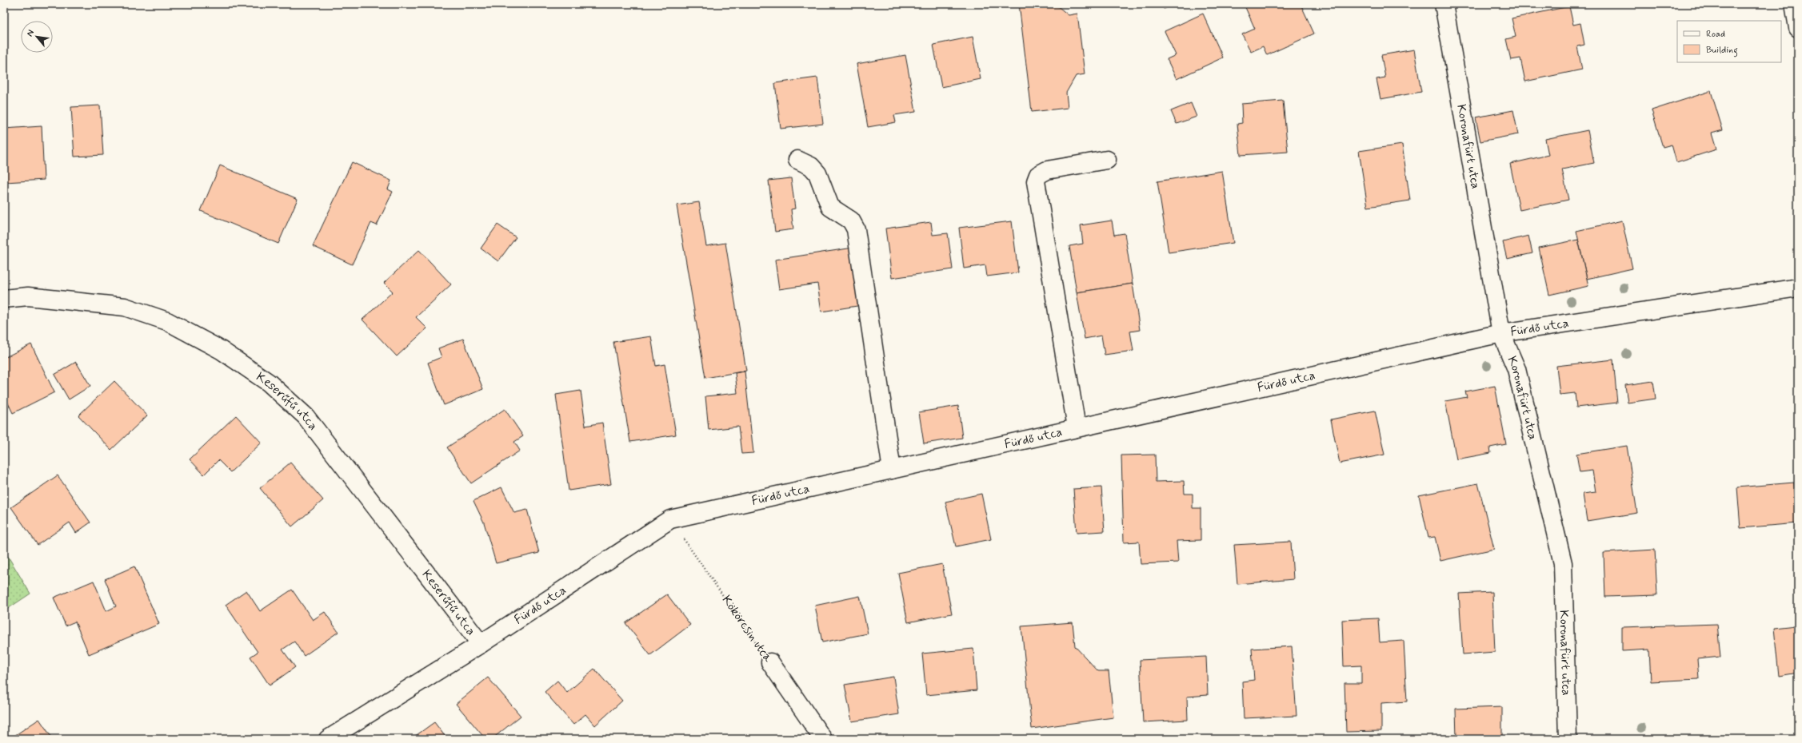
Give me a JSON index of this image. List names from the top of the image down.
{
  "streets": {
    "street": [
      "Koronafürt utca",
      "Fürdő utca",
      "Keserűfű utca",
      "Kökörcsin utca"
    ]
  },
  "crossings": [
    ["Koronafürt utca", "Fürdő utca"],
    ["Fürdő utca", "Keserűfű utca"],
    ["Fürdő utca", "Kökörcsin utca"]
  ],
  "legend": ["Road", "Building"],
  "north": "top left"
}
